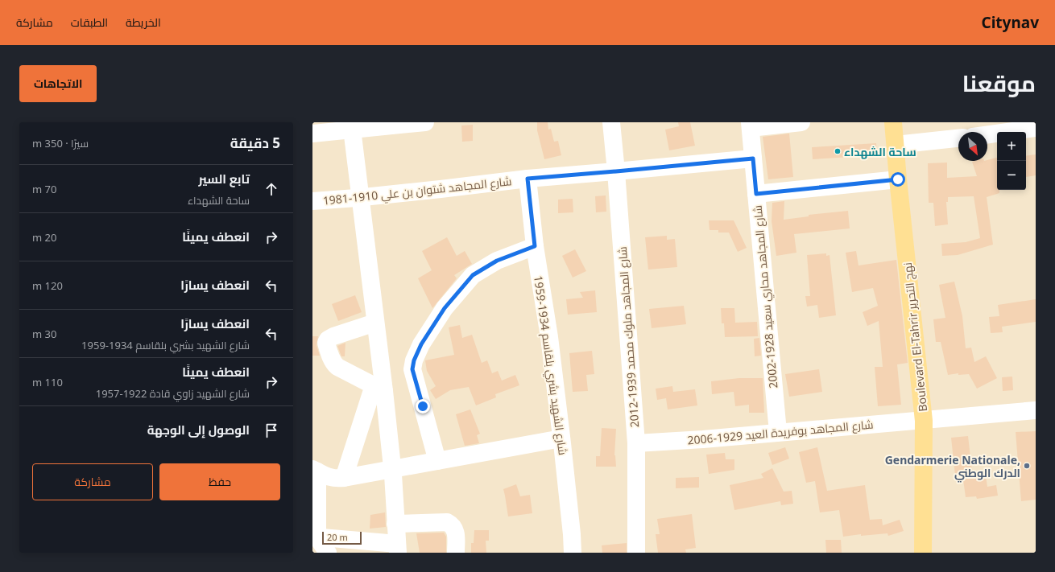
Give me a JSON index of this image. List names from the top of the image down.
{
  "streets": {
    "main road": ["Boulevard El-Tahrir نهج التحرير"],
    "street": [
      "شارع المجاهد شتوان بن علي 1910-1981",
      "شارع المجاهد محاري سعيد 1928-2002",
      "شارع المجاهد ملوك محمد 1939-2012",
      "شارع الشهيد بشري بلقاسم 1934-1959",
      "شارع المجاهد بوفريدة العيد 1929-2006"
    ]
  },
  "crossings": [
    ["شارع المجاهد شتوان بن علي 1910-1981", "شارع المجاهد محاري سعيد 1928-2002"],
    ["شارع المجاهد شتوان بن علي 1910-1981", "شارع المجاهد ملوك محمد 1939-2012"],
    ["شارع المجاهد شتوان بن علي 1910-1981", "شارع الشهيد بشري بلقاسم 1934-1959"],
    ["شارع المجاهد محاري سعيد 1928-2002", "شارع المجاهد بوفريدة العيد 1929-2006"],
    ["شارع المجاهد ملوك محمد 1939-2012", "شارع المجاهد بوفريدة العيد 1929-2006"],
    ["Boulevard El-Tahrir نهج التحرير", "شارع المجاهد بوفريدة العيد 1929-2006"]
  ],
  "places": ["ساحة الشهداء", "Gendarmerie Nationale, الدرك الوطني"],
  "scale_bar": "20 m",
  "north": "bottom right",
  "page": {
    "header": "Citynav",
    "nav": ["الخريطة", "الطبقات", "مشاركة"],
    "title": "موقعنا",
    "buttons": [
      "الاتجاهات",
      ["حفظ", "مشاركة"]
    ],
    "heading": ["5 دقيقة", "سيرًا · 350 m"],
    "map_buttons": ["+", "−"],
    "list": [
      ["تابع السير", "ساحة الشهداء", "70 m"],
      ["انعطف يمينًا", "20 m"],
      ["انعطف يسارًا", "120 m"],
      ["انعطف يسارًا", "شارع الشهيد بشري بلقاسم 1934-1959", "30 m"],
      ["انعطف يمينًا", "شارع الشهيد زاوي قادة 1922-1957", "110 m"],
      "الوصول إلى الوجهة"
    ],
    "scale": "20 m"
  }
}
